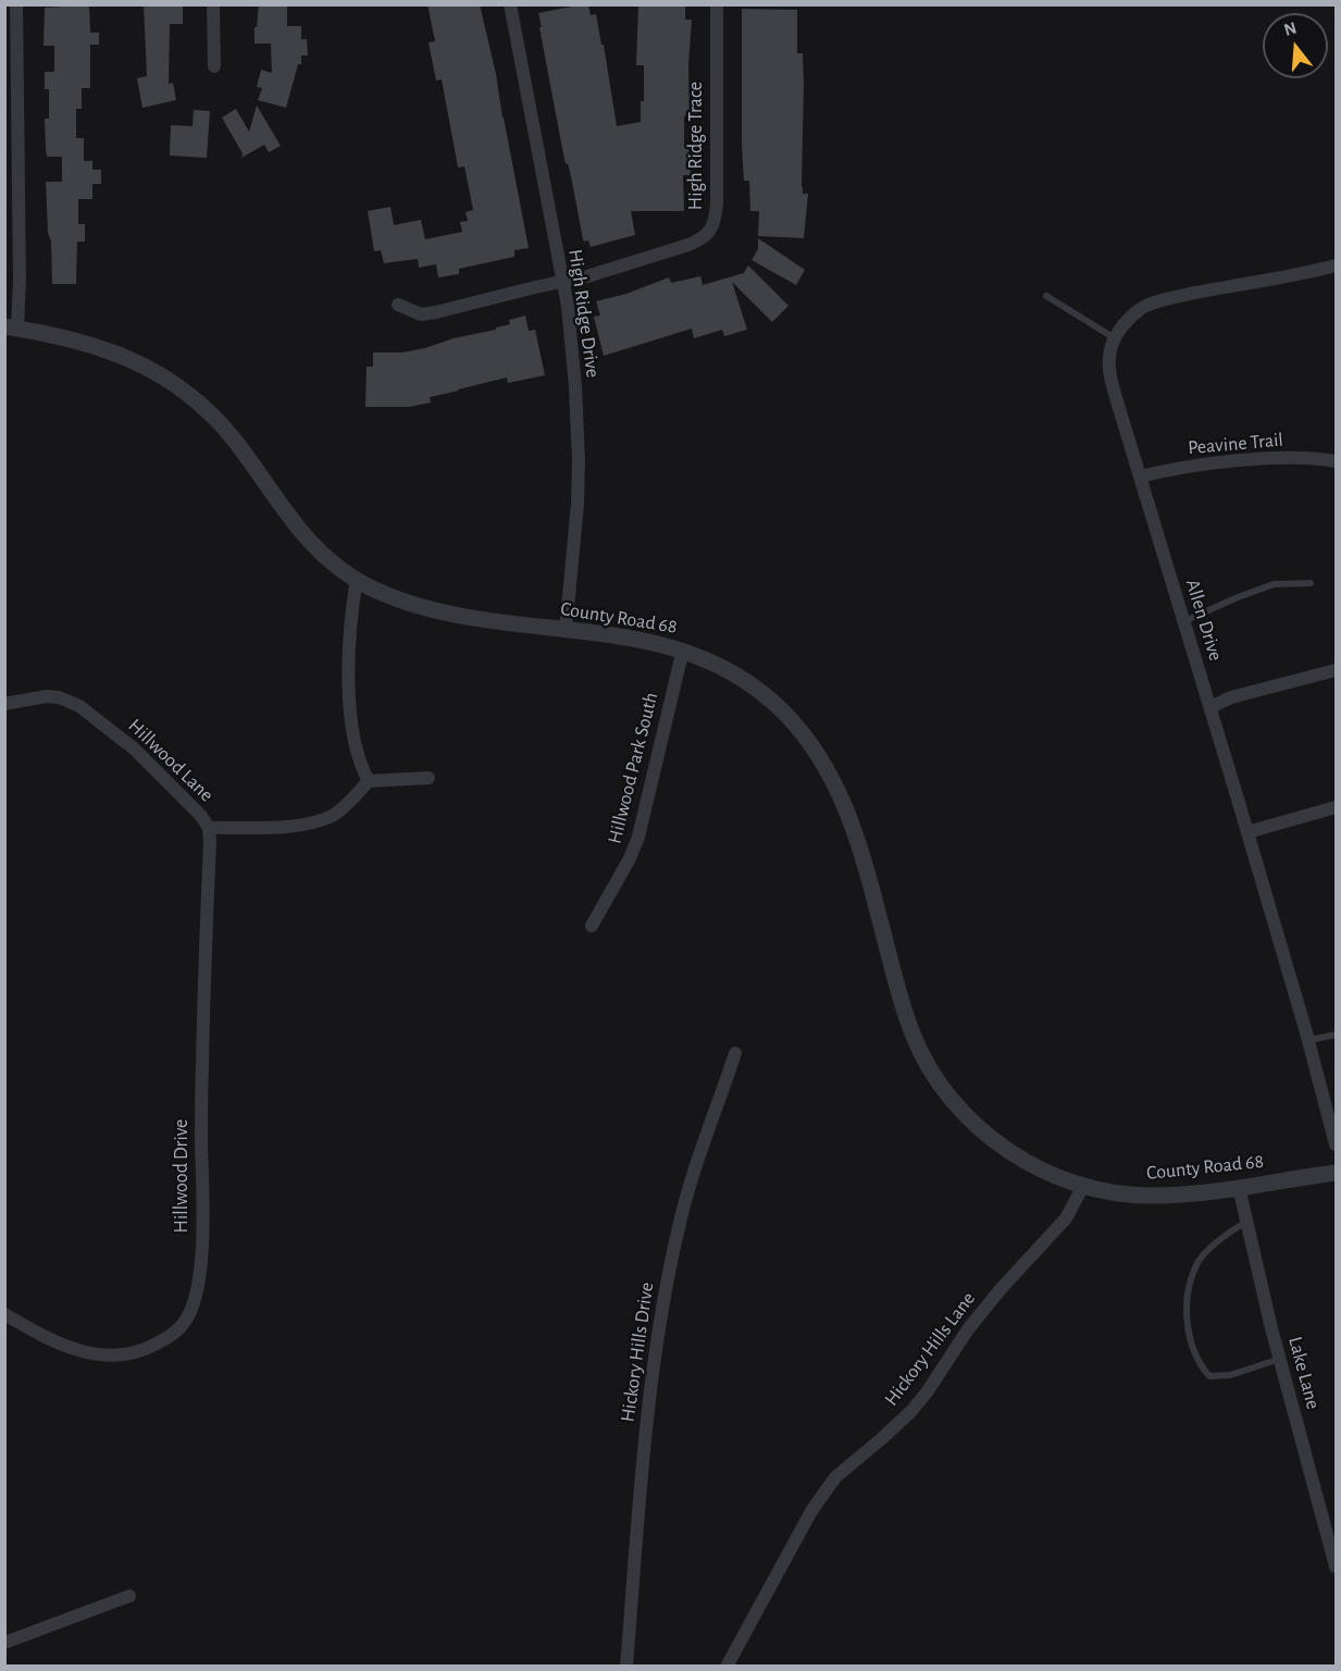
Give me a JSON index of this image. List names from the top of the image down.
{
  "streets": {
    "street": [
      "High Ridge Trace",
      "High Ridge Drive",
      "Peavine Trail",
      "County Road 68",
      "Allen Drive",
      "Hillwood Lane",
      "Hillwood Park South",
      "Hillwood Drive",
      "Hickory Hills Lane",
      "Hickory Hills Drive",
      "Lake Lane"
    ]
  },
  "crossings": [
    ["High Ridge Trace", "High Ridge Drive"],
    ["High Ridge Drive", "County Road 68"],
    ["Peavine Trail", "Allen Drive"],
    ["County Road 68", "Hillwood Park South"],
    ["County Road 68", "Hickory Hills Lane"],
    ["County Road 68", "Lake Lane"],
    ["Hillwood Lane", "Hillwood Drive"]
  ],
  "north": "top"
}
